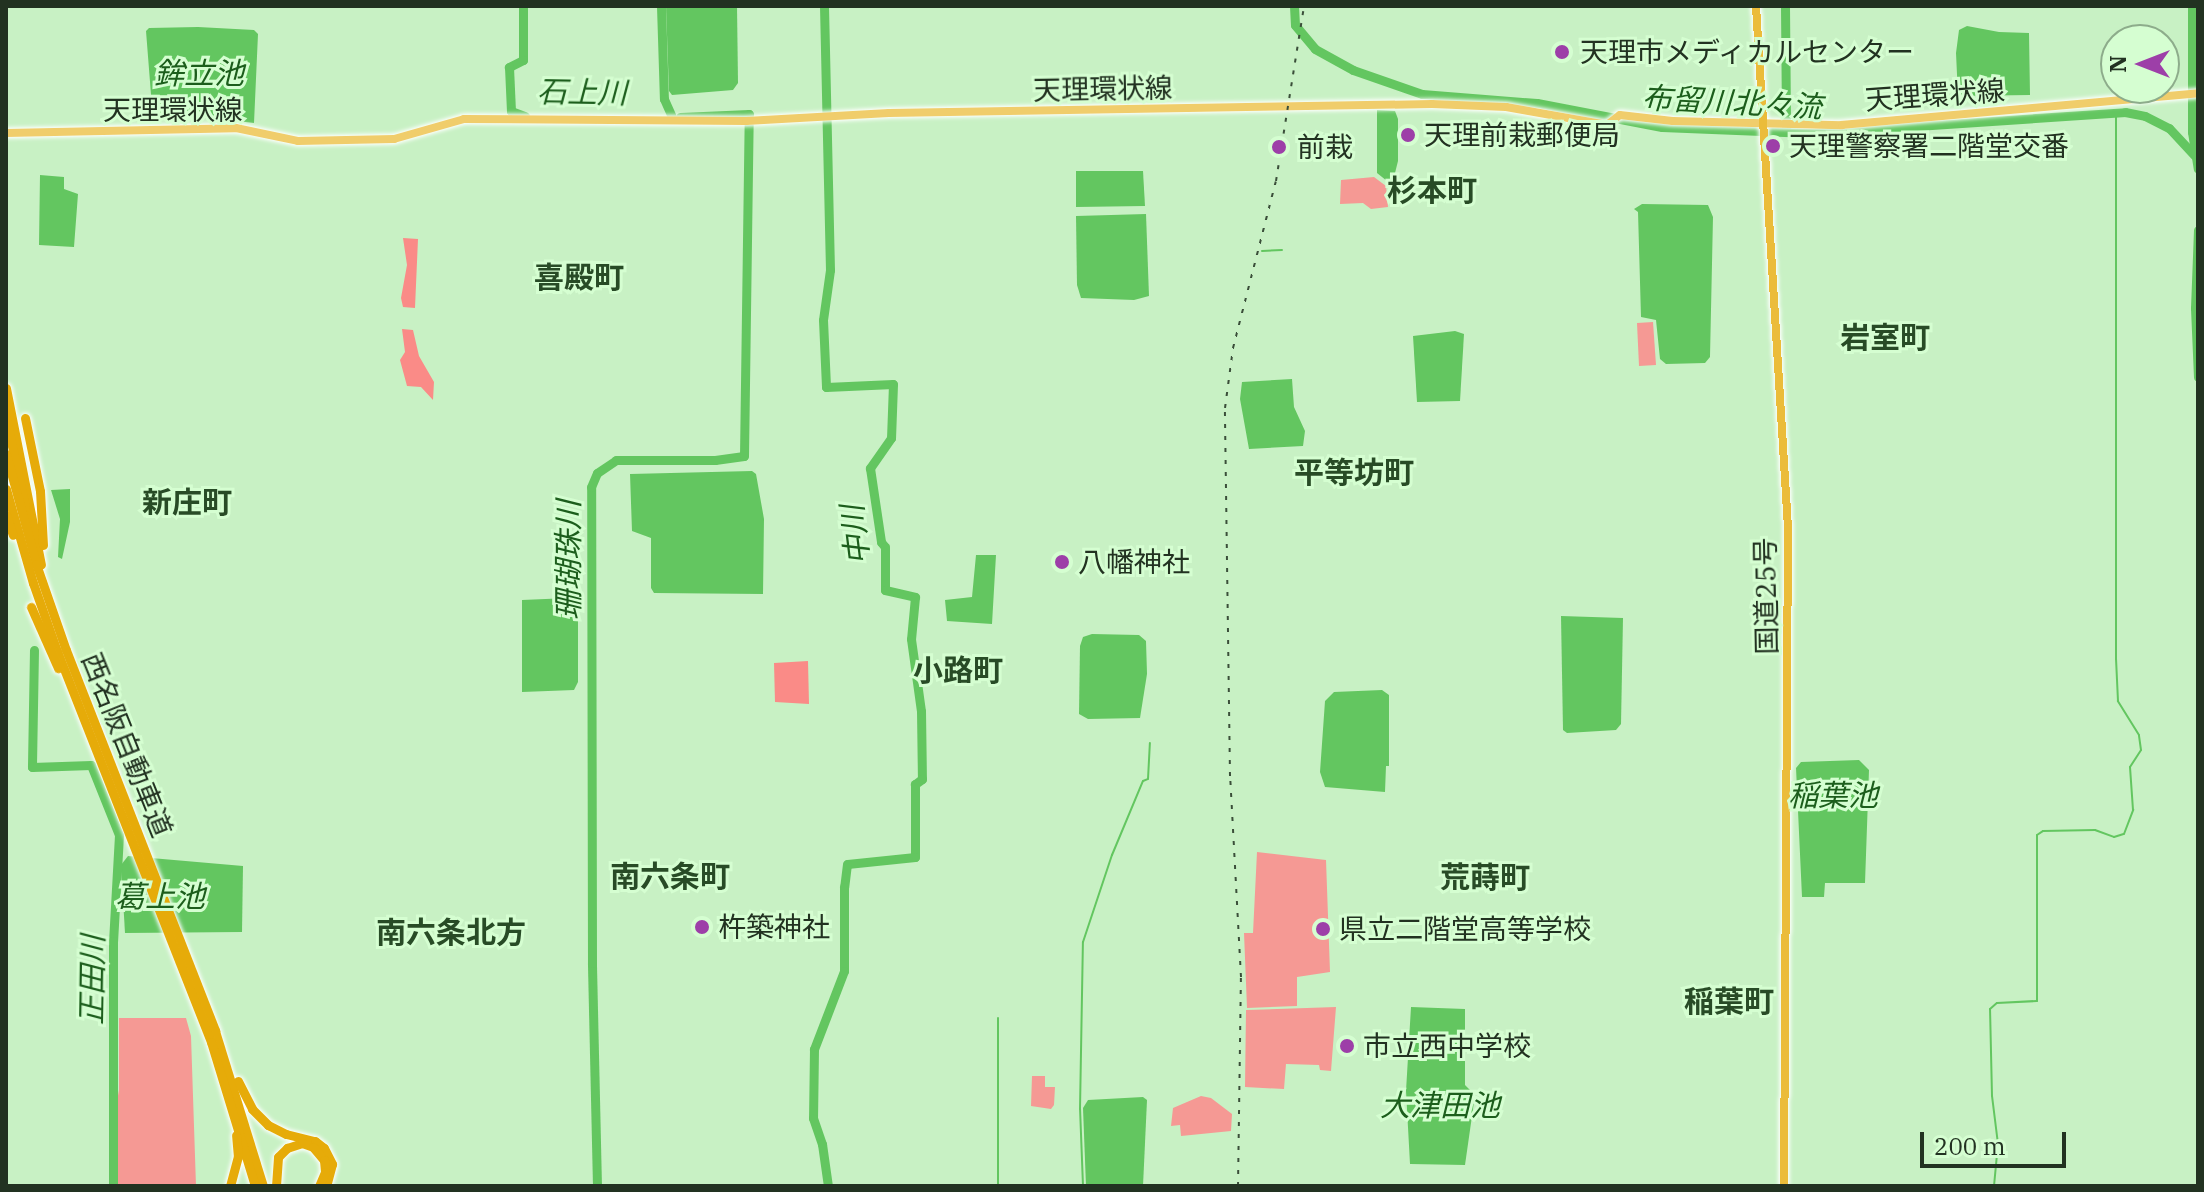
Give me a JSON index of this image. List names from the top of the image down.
{
  "streets": {
    "highway": ["国道25号", "西名阪自動車道"],
    "main road": ["天理環状線"]
  },
  "crossings": [
    ["天理環状線", "国道25号"]
  ],
  "districts": [
    "杉本町",
    "喜殿町",
    "岩室町",
    "平等坊町",
    "新庄町",
    "小路町",
    "南六条町",
    "荒蒔町",
    "南六条北方",
    "稲葉町"
  ],
  "water": [
    "鉾立池",
    "石上川",
    "布留川北々流",
    "中川",
    "珊瑚珠川",
    "稲葉池",
    "葛上池",
    "正田川",
    "大津田池"
  ],
  "places": [
    "天理市メディカルセンター",
    "天理前栽郵便局",
    "天理警察署二階堂交番",
    "前栽",
    "八幡神社",
    "杵築神社",
    "県立二階堂高等学校",
    "市立西中学校"
  ],
  "scale_bar": "200 m",
  "north": "left"
}
